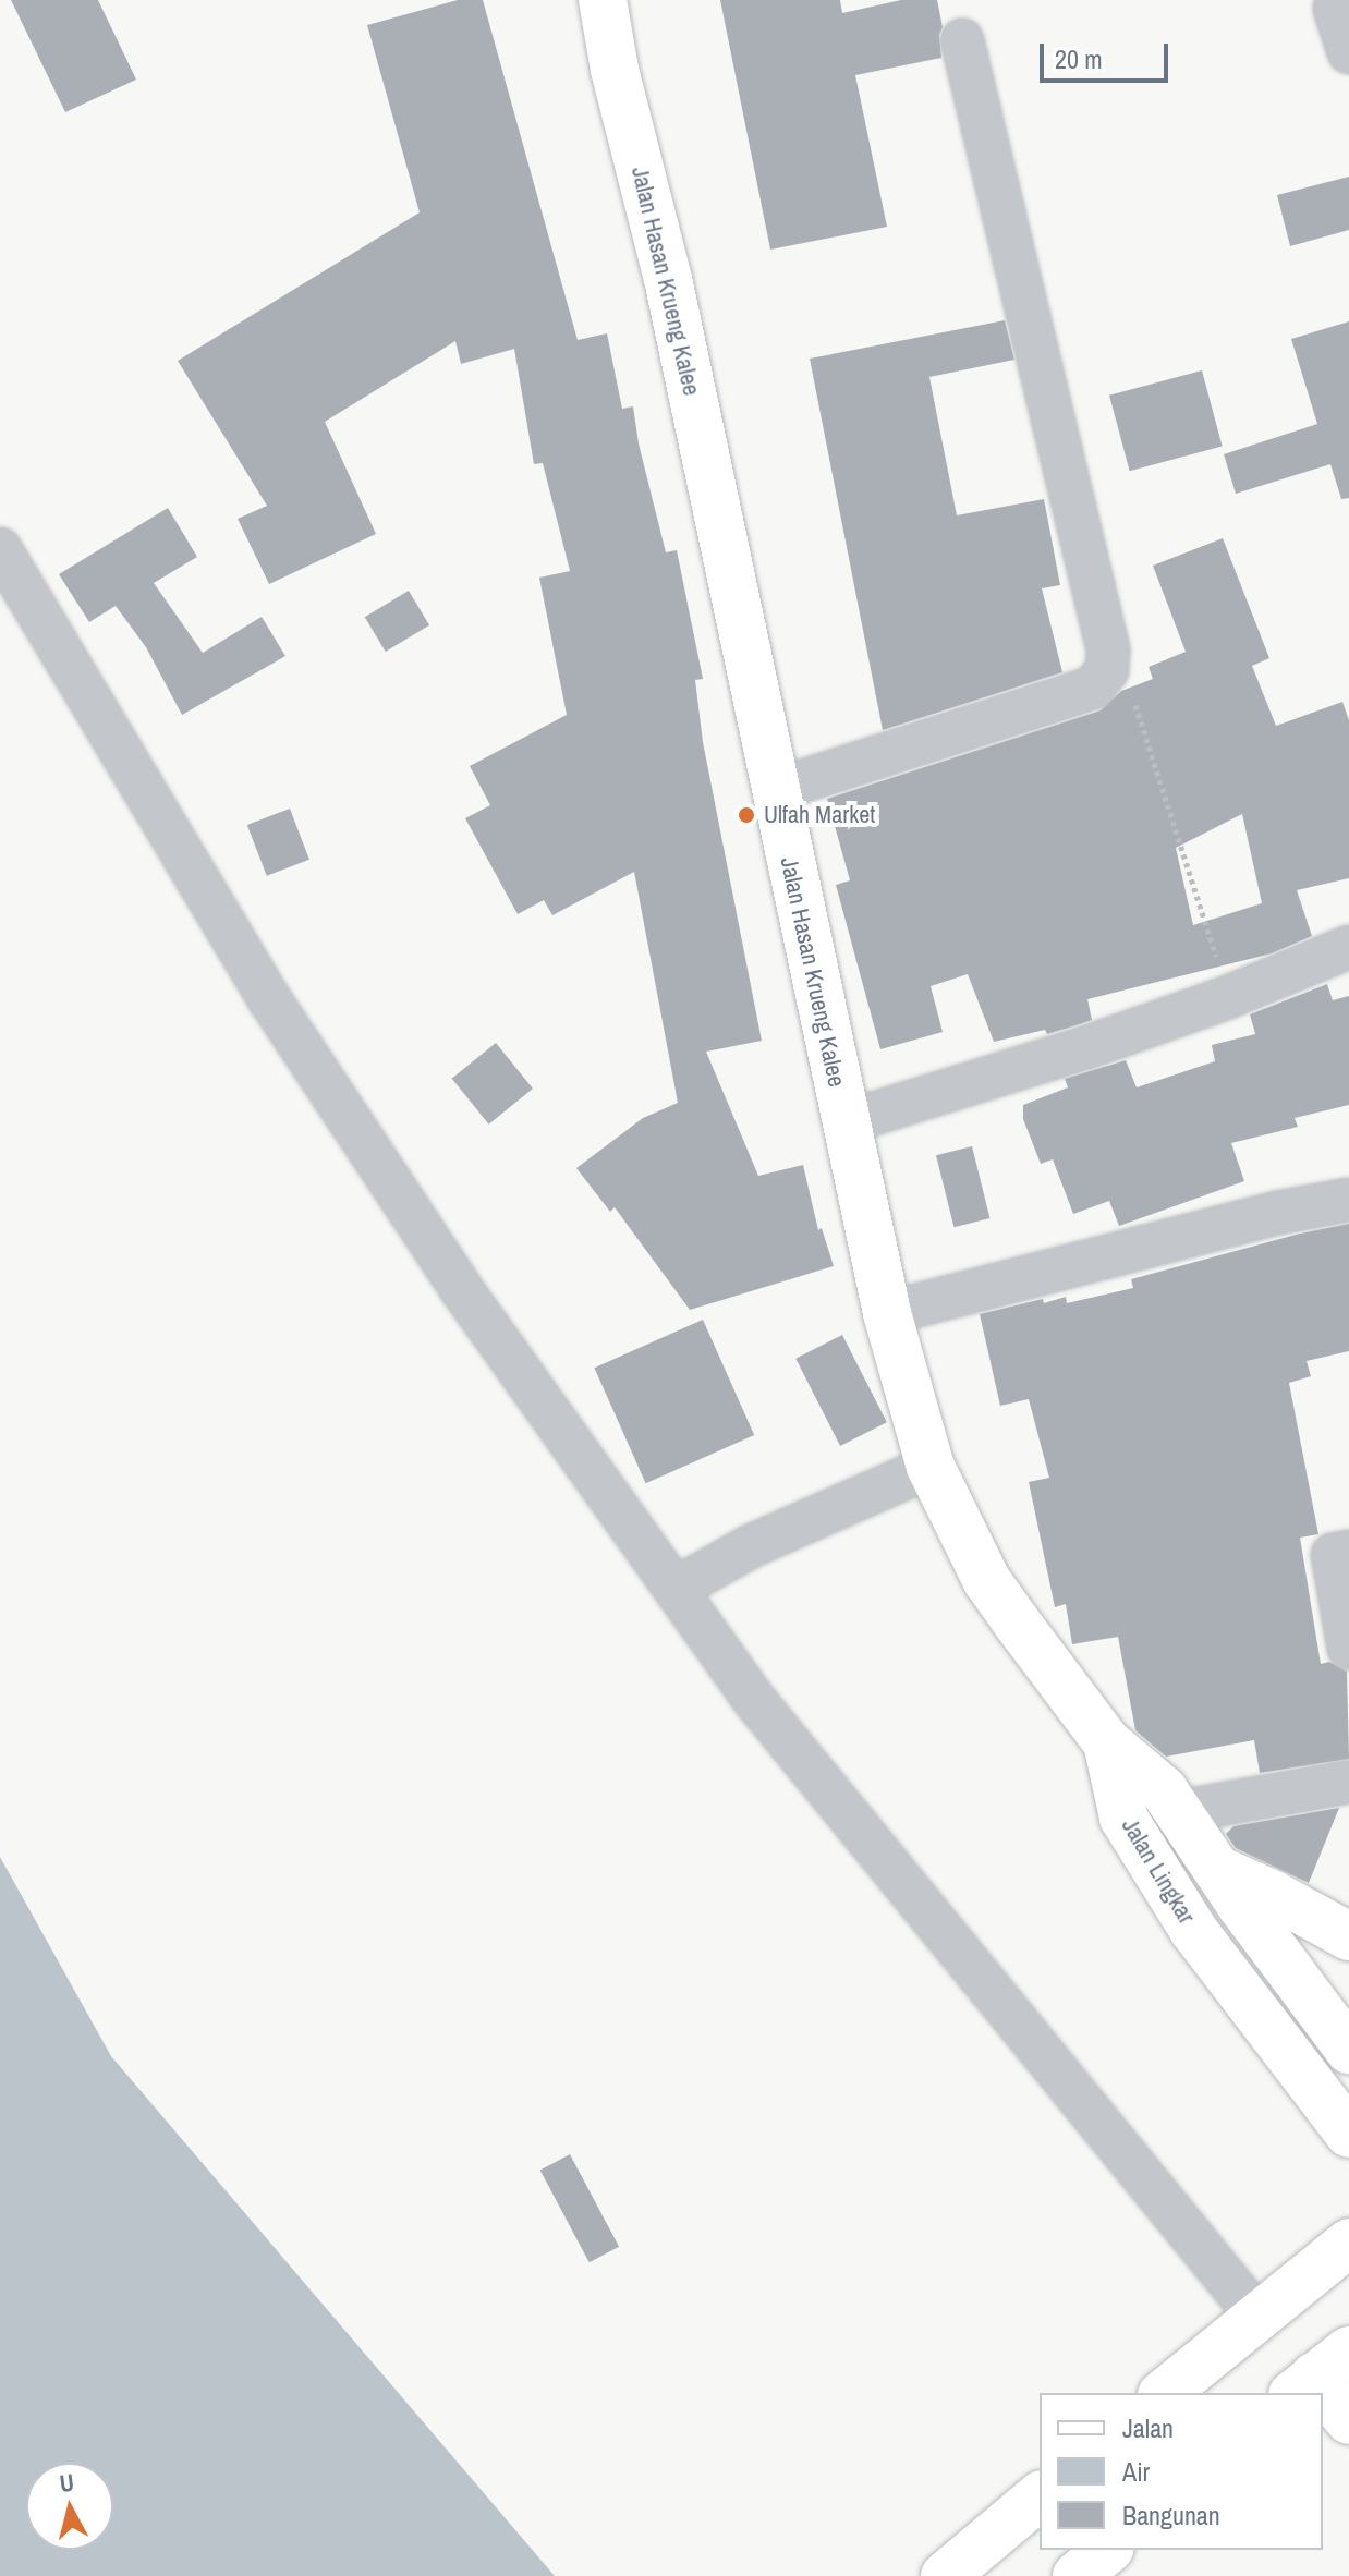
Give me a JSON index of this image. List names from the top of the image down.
{
  "streets": {
    "street": ["Jalan Hasan Krueng Kalee", "Jalan Lingkar"]
  },
  "crossings": [
    ["Jalan Hasan Krueng Kalee", "Jalan Lingkar"]
  ],
  "places": ["Ulfah Market"],
  "legend": ["Jalan", "Air", "Bangunan"],
  "scale_bar": "20 m",
  "north": "top"
}
